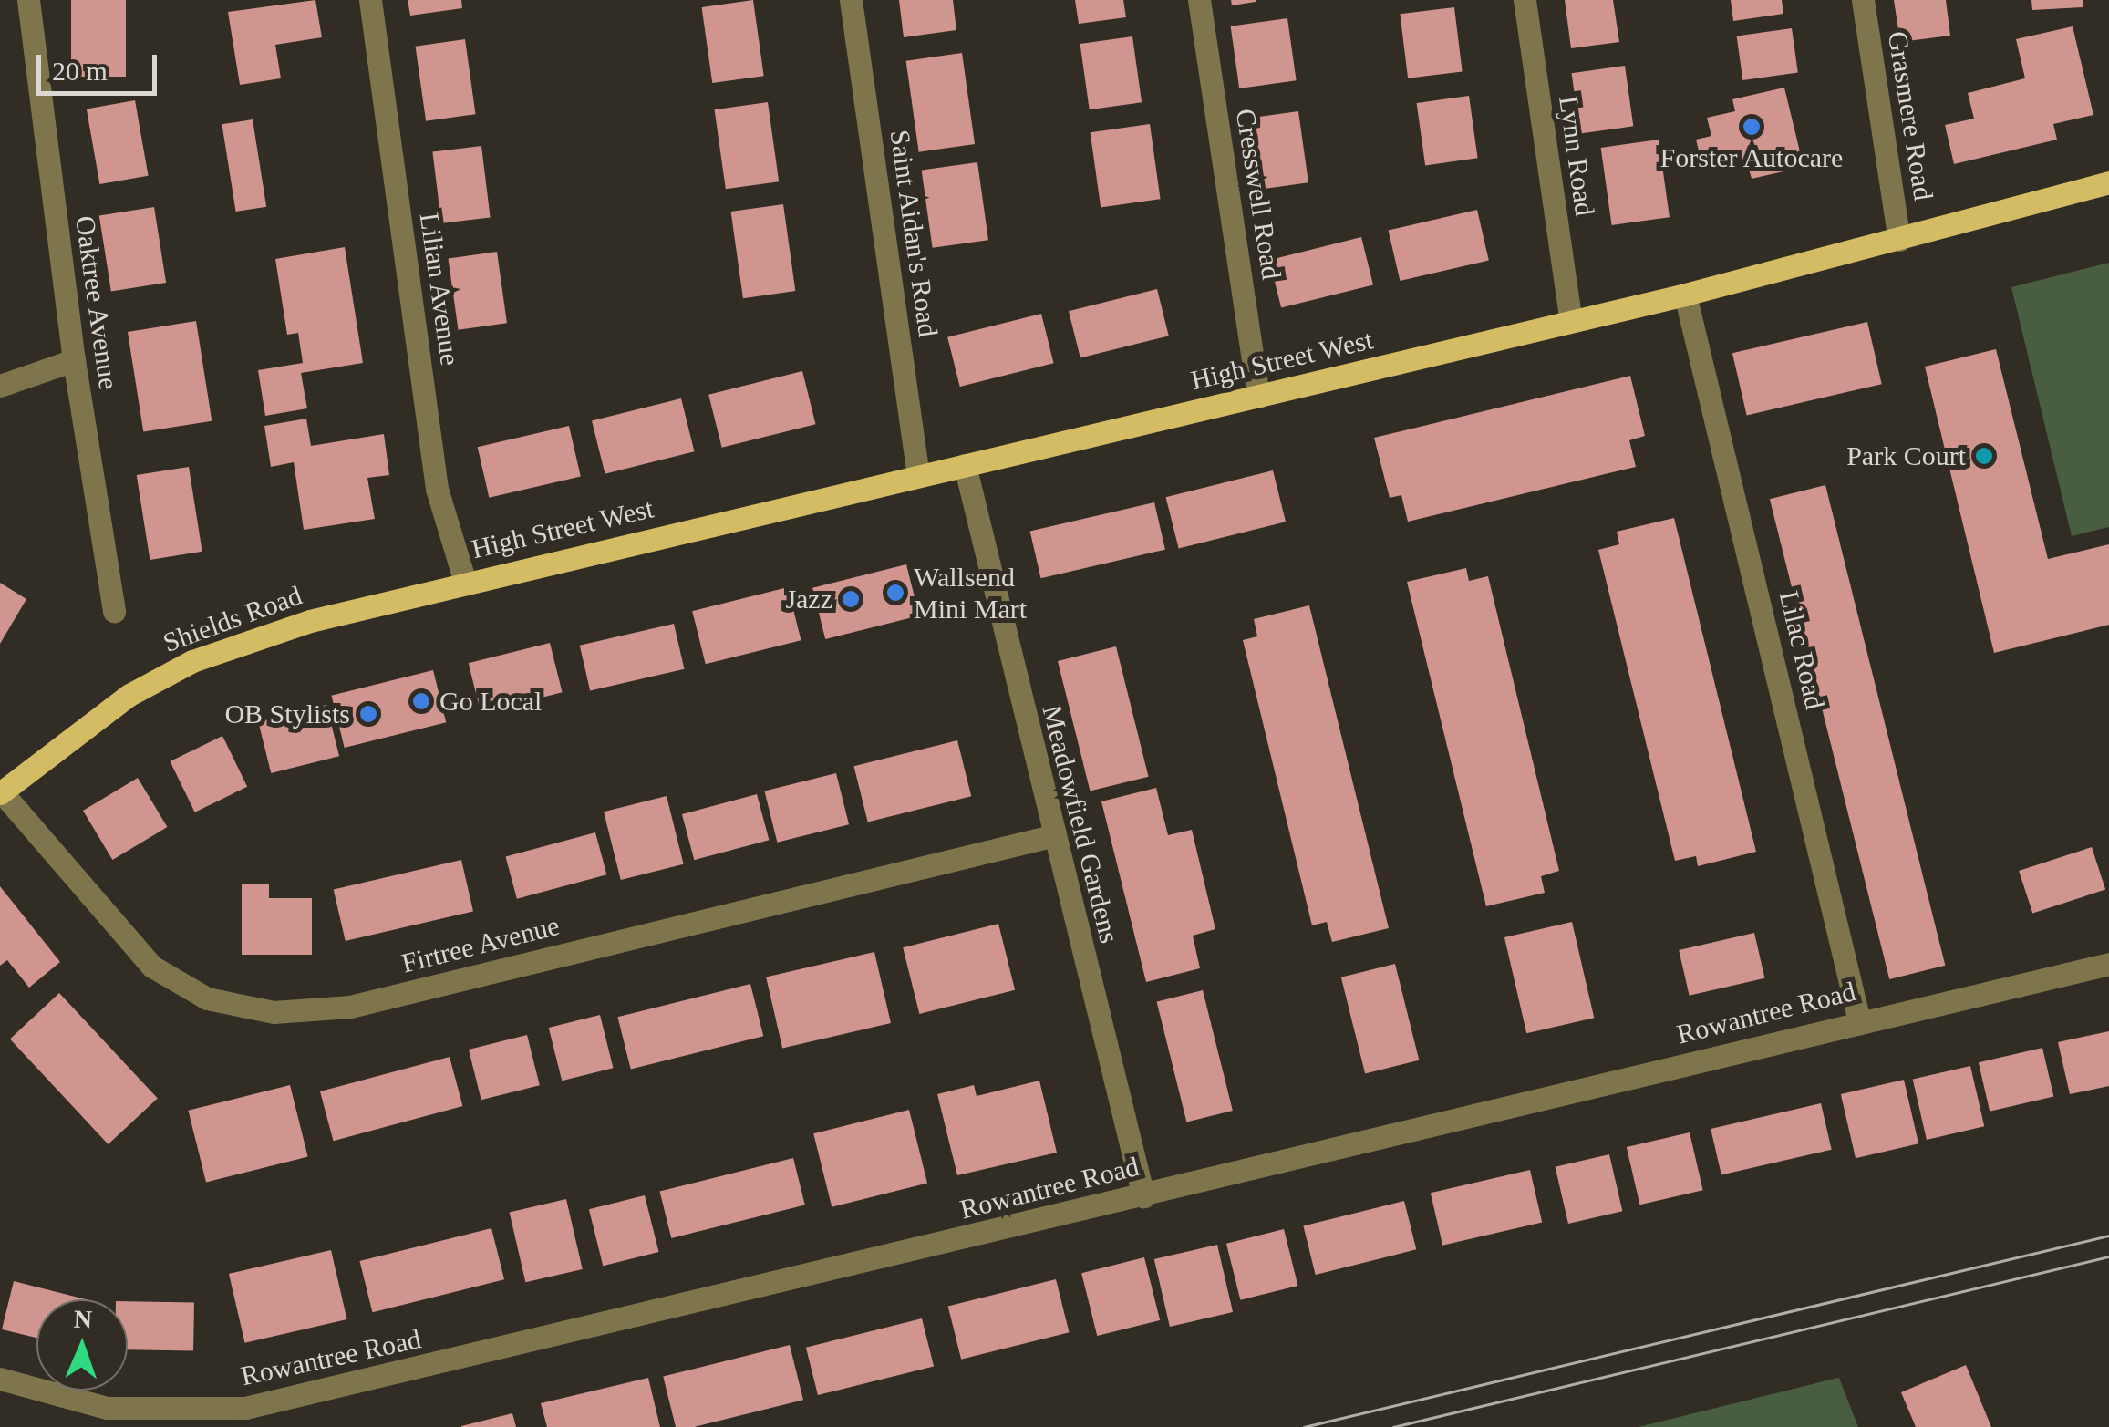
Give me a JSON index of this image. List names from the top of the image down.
{
  "streets": {
    "main road": ["High Street West", "Shields Road"],
    "street": [
      "Grasmere Road",
      "Lynn Road",
      "Cresswell Road",
      "Saint Aidan's Road",
      "Lilian Avenue",
      "Oaktree Avenue",
      "Lilac Road",
      "Meadowfield Gardens",
      "Firtree Avenue",
      "Rowantree Road"
    ]
  },
  "crossings": [
    ["Grasmere Road", "High Street West"],
    ["Lynn Road", "High Street West"],
    ["Cresswell Road", "High Street West"],
    ["Saint Aidan's Road", "High Street West"],
    ["Lilian Avenue", "High Street West"],
    ["Lilian Avenue", "Shields Road"],
    ["High Street West", "Shields Road"],
    ["High Street West", "Lilac Road"],
    ["High Street West", "Meadowfield Gardens"],
    ["Shields Road", "Firtree Avenue"],
    ["Lilac Road", "Rowantree Road"],
    ["Meadowfield Gardens", "Firtree Avenue"],
    ["Meadowfield Gardens", "Rowantree Road"]
  ],
  "places": [
    "Forster Autocare",
    "Park Court",
    "Wallsend Mini Mart",
    "Jazz",
    "Go Local",
    "OB Stylists"
  ],
  "scale_bar": "20 m",
  "north": "top"
}
